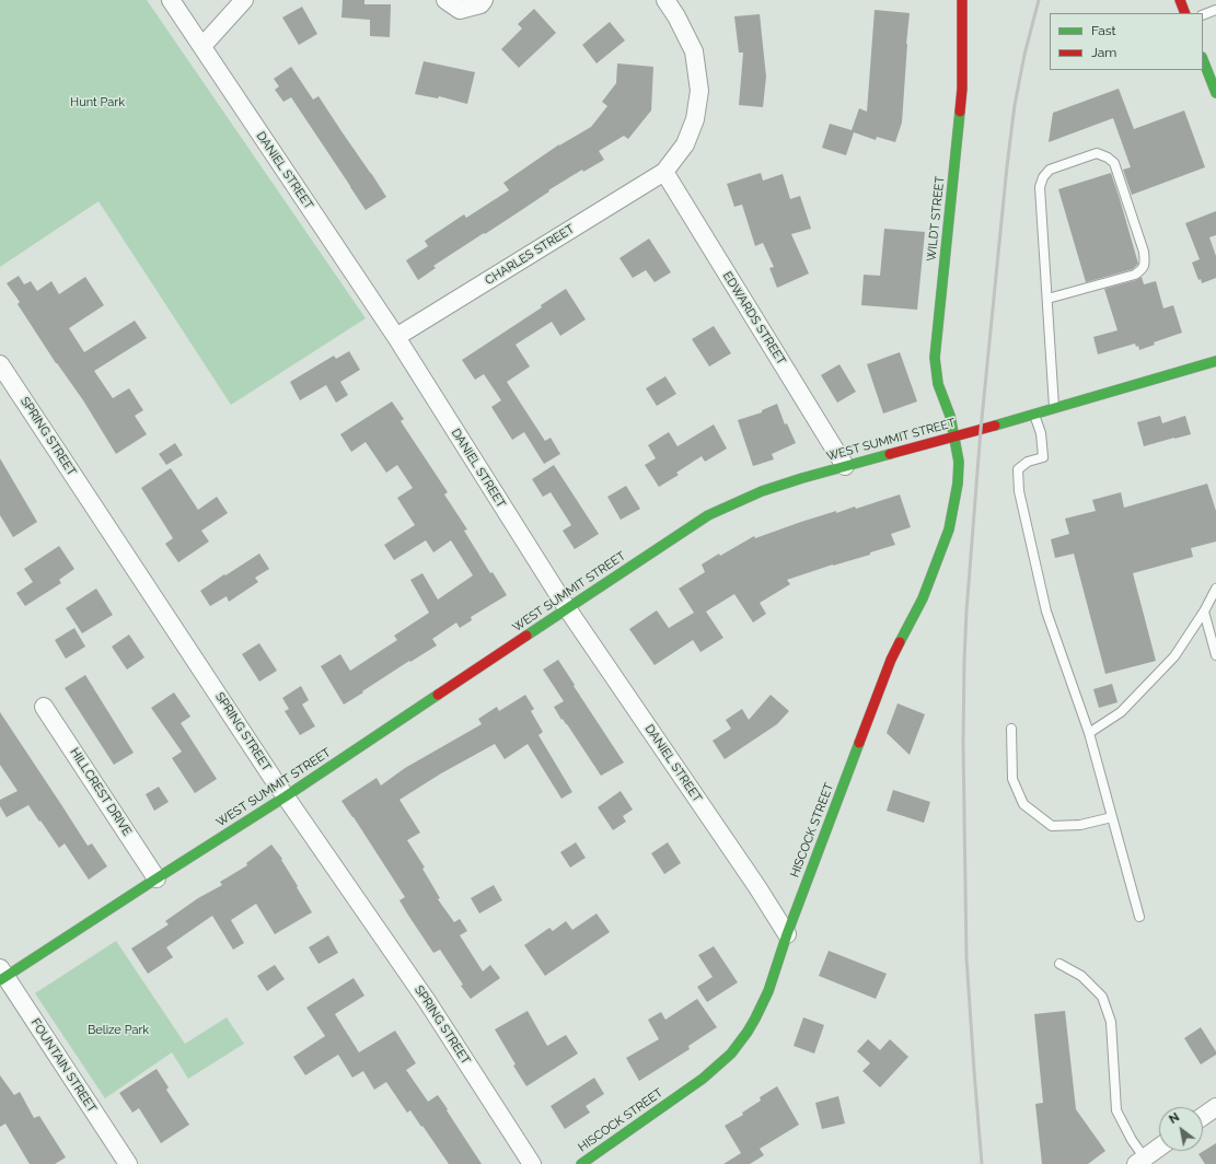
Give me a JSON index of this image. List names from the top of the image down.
{
  "streets": {
    "street": [
      "DANIEL STREET",
      "WILDT STREET",
      "CHARLES STREET",
      "EDWARDS STREET",
      "SPRING STREET",
      "WEST SUMMIT STREET",
      "HILLCREST DRIVE",
      "HISCOCK STREET",
      "FOUNTAIN STREET"
    ]
  },
  "crossings": [
    ["DANIEL STREET", "CHARLES STREET"],
    ["DANIEL STREET", "WEST SUMMIT STREET"],
    ["DANIEL STREET", "HISCOCK STREET"],
    ["WILDT STREET", "WEST SUMMIT STREET"],
    ["WILDT STREET", "HISCOCK STREET"],
    ["CHARLES STREET", "EDWARDS STREET"],
    ["EDWARDS STREET", "WEST SUMMIT STREET"],
    ["SPRING STREET", "WEST SUMMIT STREET"],
    ["WEST SUMMIT STREET", "HILLCREST DRIVE"],
    ["WEST SUMMIT STREET", "HISCOCK STREET"],
    ["WEST SUMMIT STREET", "FOUNTAIN STREET"]
  ],
  "parks": ["Hunt Park", "Belize Park"],
  "legend": ["Fast", "Jam"],
  "north": "top left"
}
